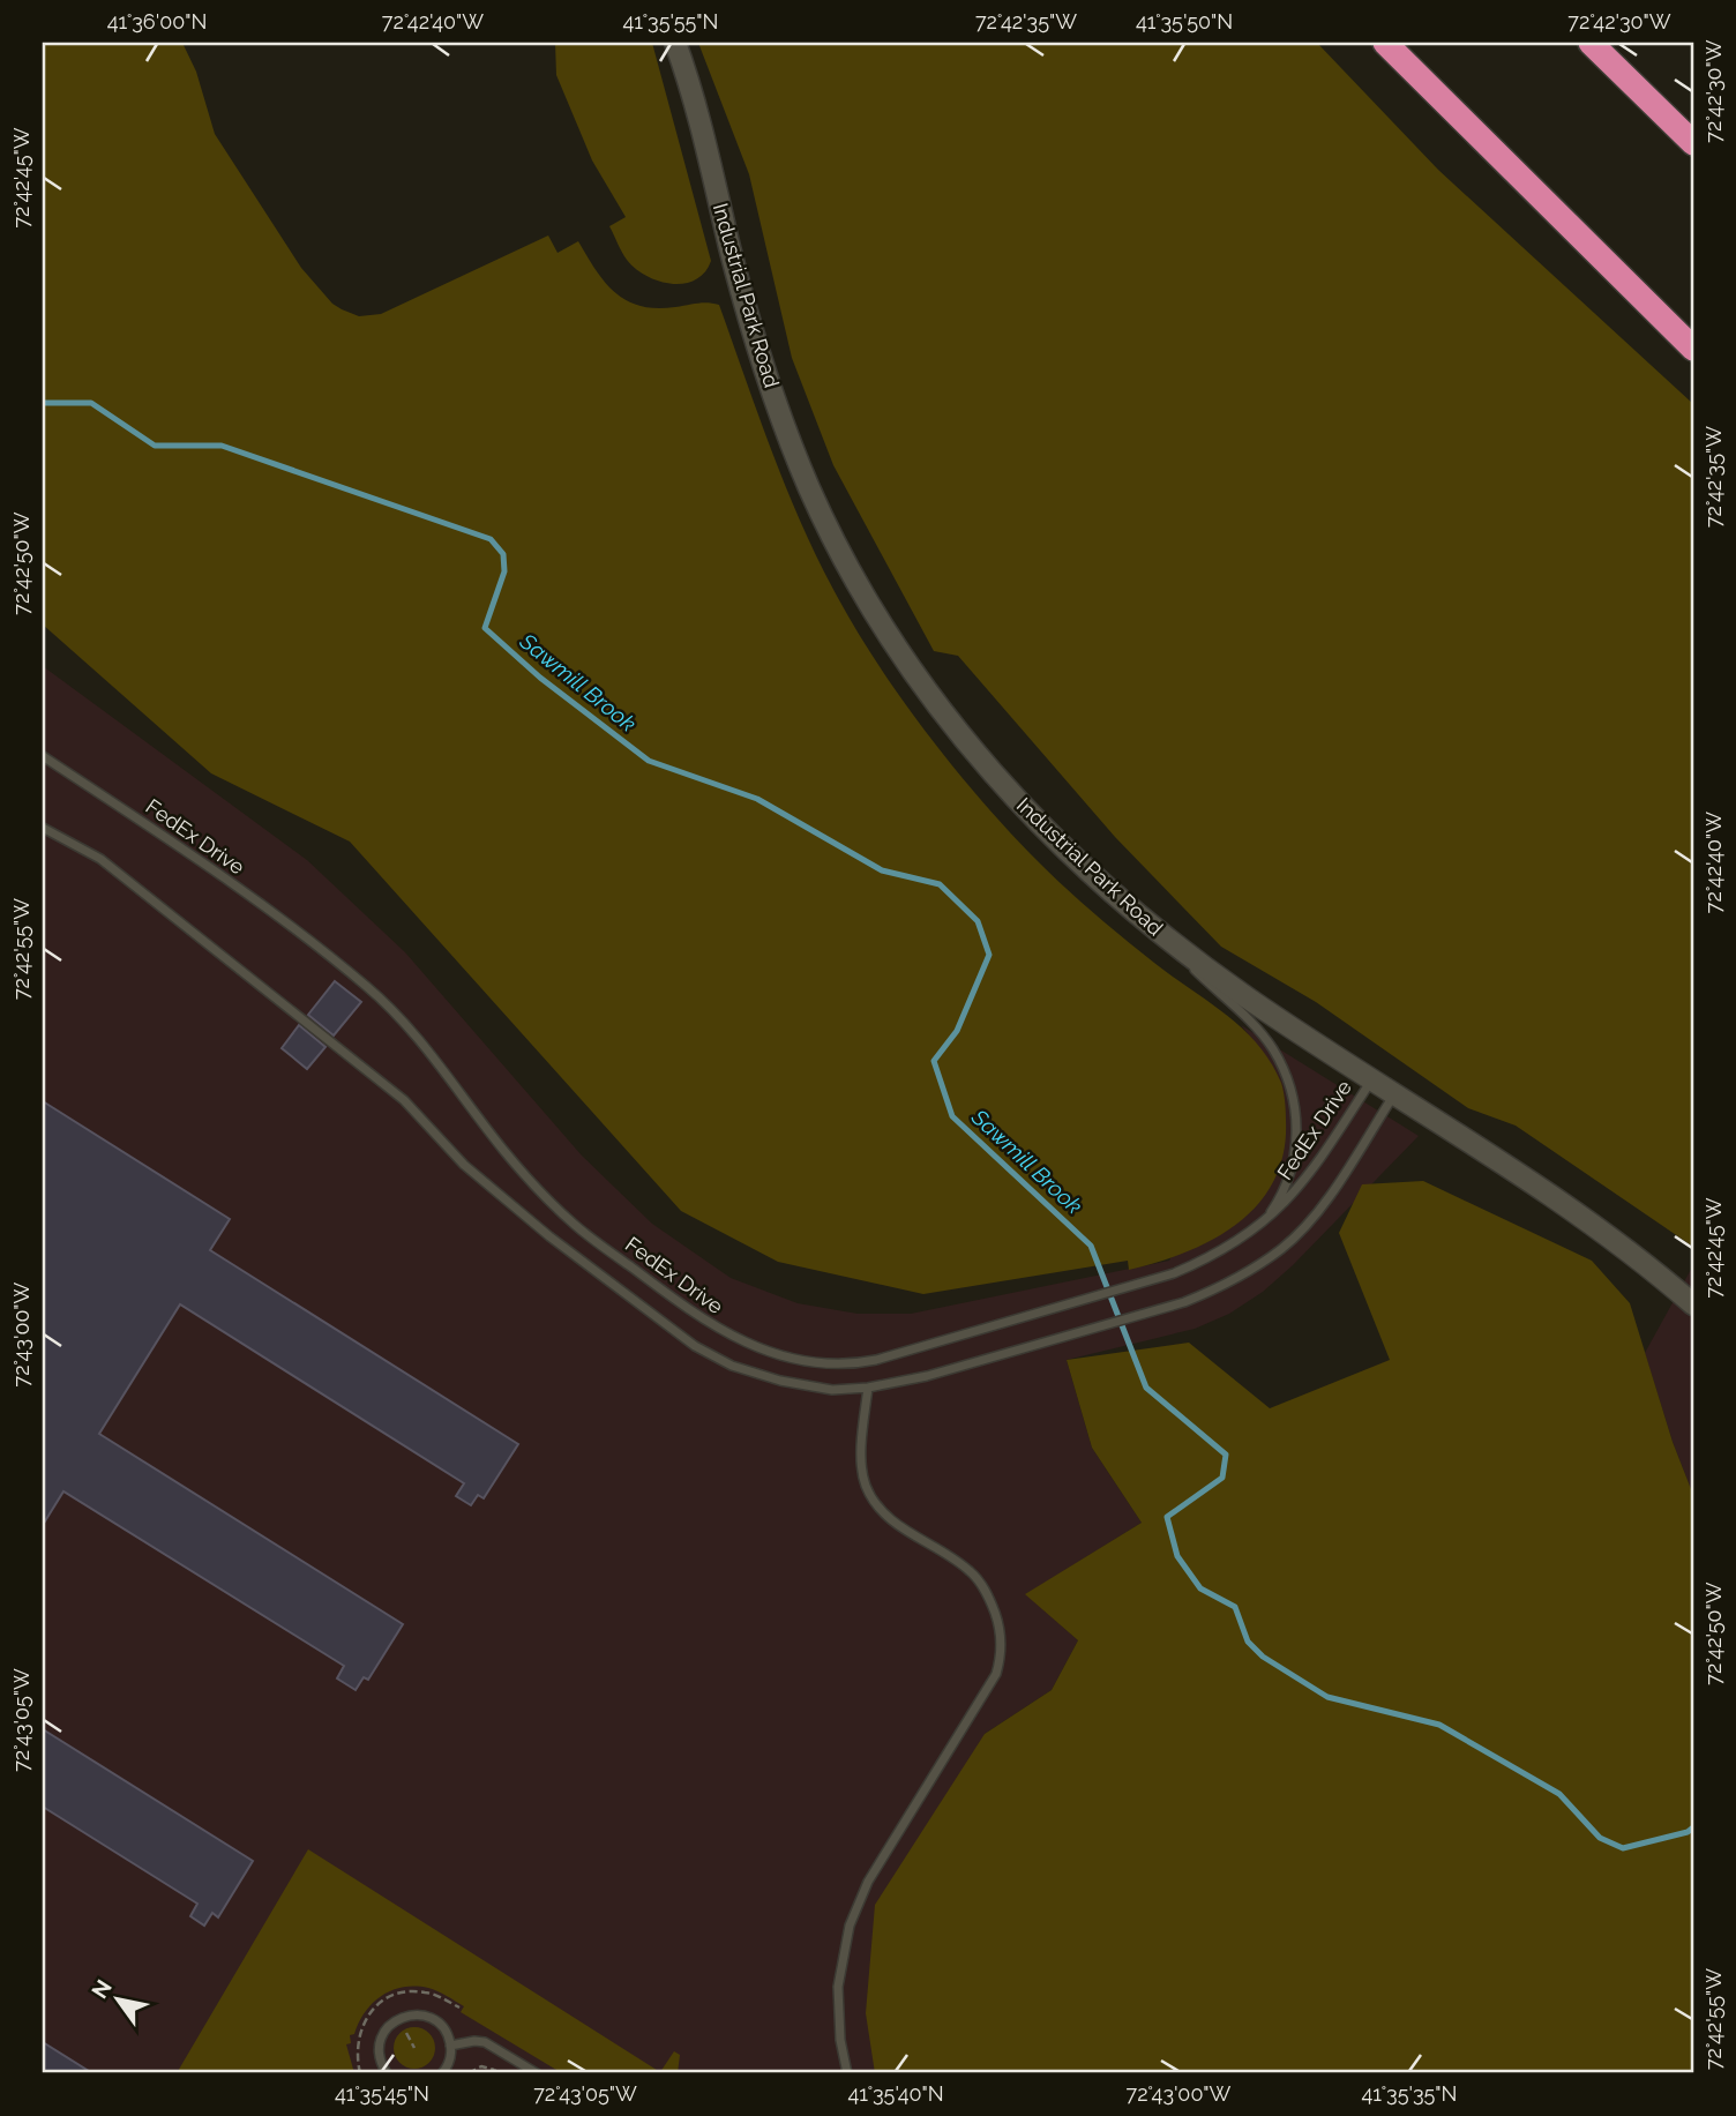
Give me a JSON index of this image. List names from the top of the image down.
{
  "streets": {
    "street": ["Industrial Park Road"],
    "lane": ["FedEx Drive"]
  },
  "crossings": [
    ["Industrial Park Road", "FedEx Drive"]
  ],
  "water": ["Sawmill Brook"],
  "north": "top left",
  "coordinates": [
    "41°36'00\"N",
    "72°42'40\"W",
    "41°35'55\"N",
    "72°42'35\"W",
    "41°35'50\"N",
    "72°42'30\"W",
    "72°42'45\"W",
    "72°42'50\"W",
    "72°42'55\"W",
    "72°43'00\"W",
    "72°43'05\"W",
    "41°35'45\"N",
    "41°35'40\"N",
    "41°35'35\"N"
  ]
}
